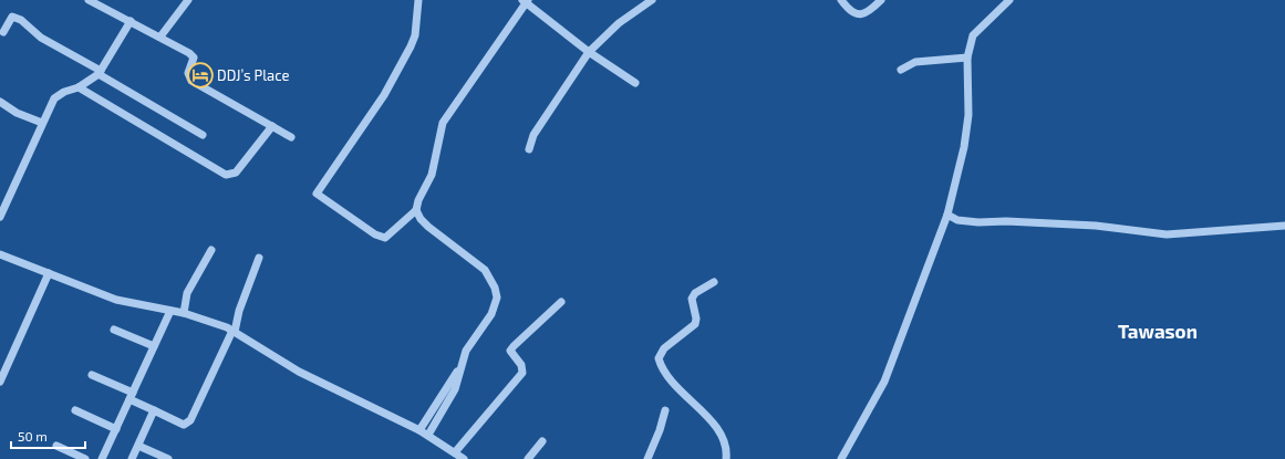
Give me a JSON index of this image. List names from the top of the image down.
{
  "districts": ["Tawason"],
  "places": {
    "hotel": ["DDJ’s Place"]
  },
  "scale_bar": "50 m"
}
